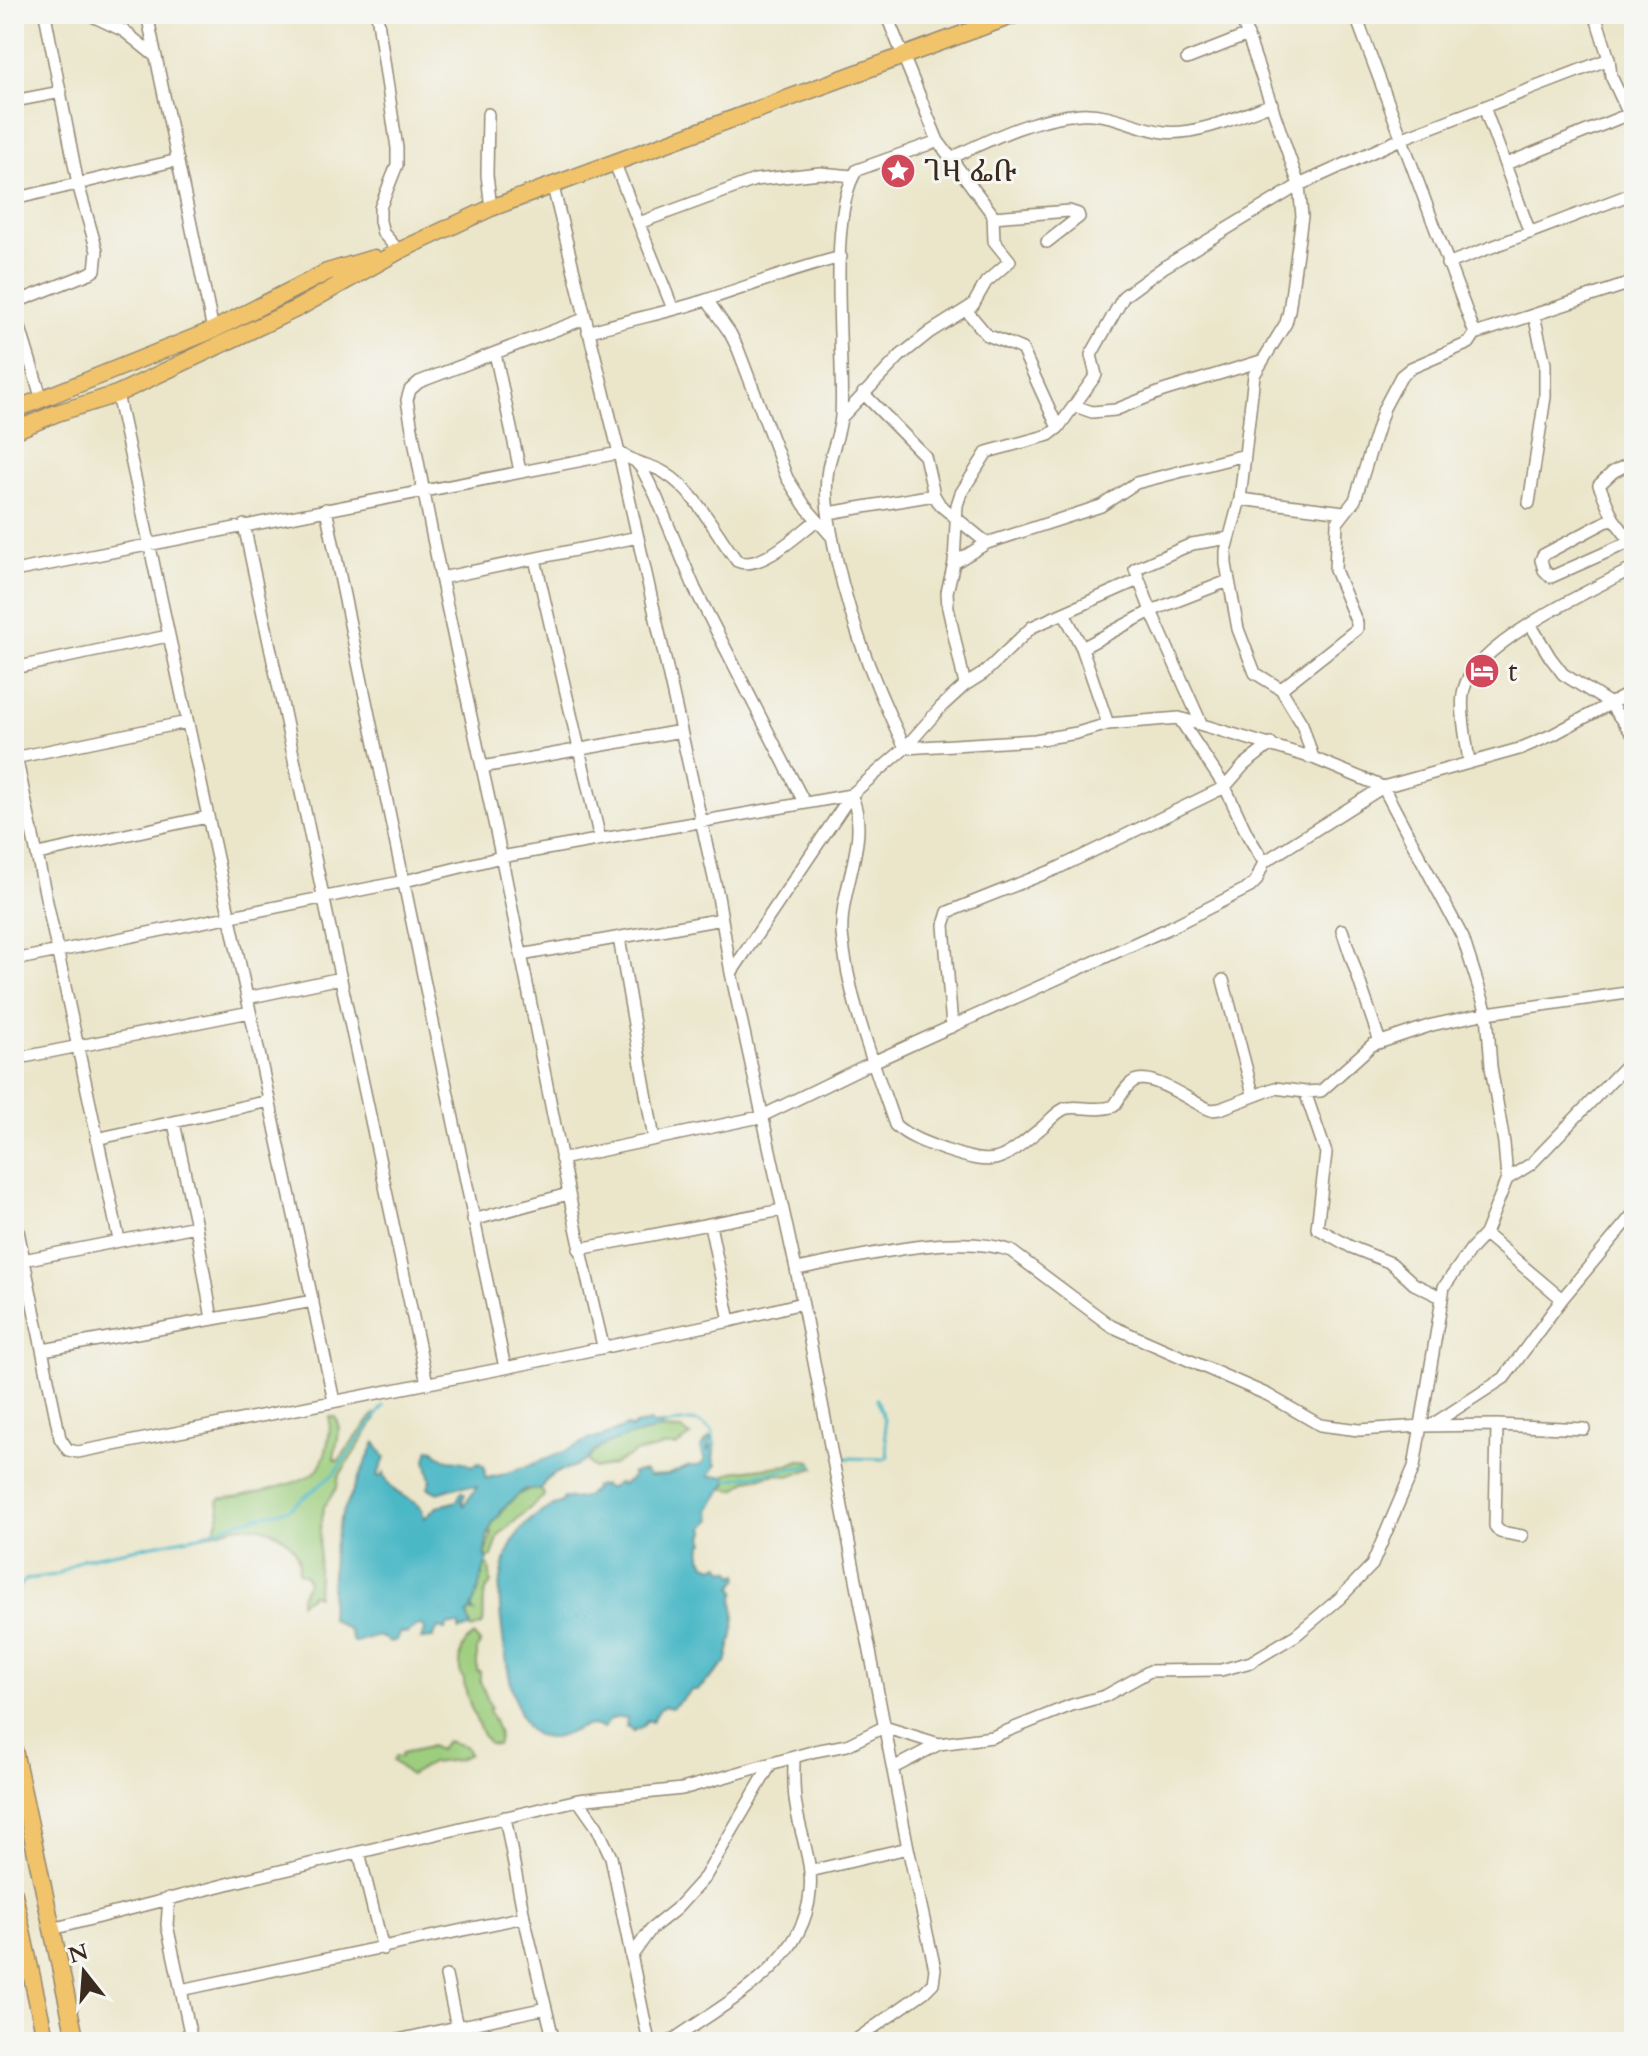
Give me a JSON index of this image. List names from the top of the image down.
{
  "places": {
    "place": ["ገዛ ፌቡ"],
    "hotel": ["t"]
  },
  "north": "top"
}
